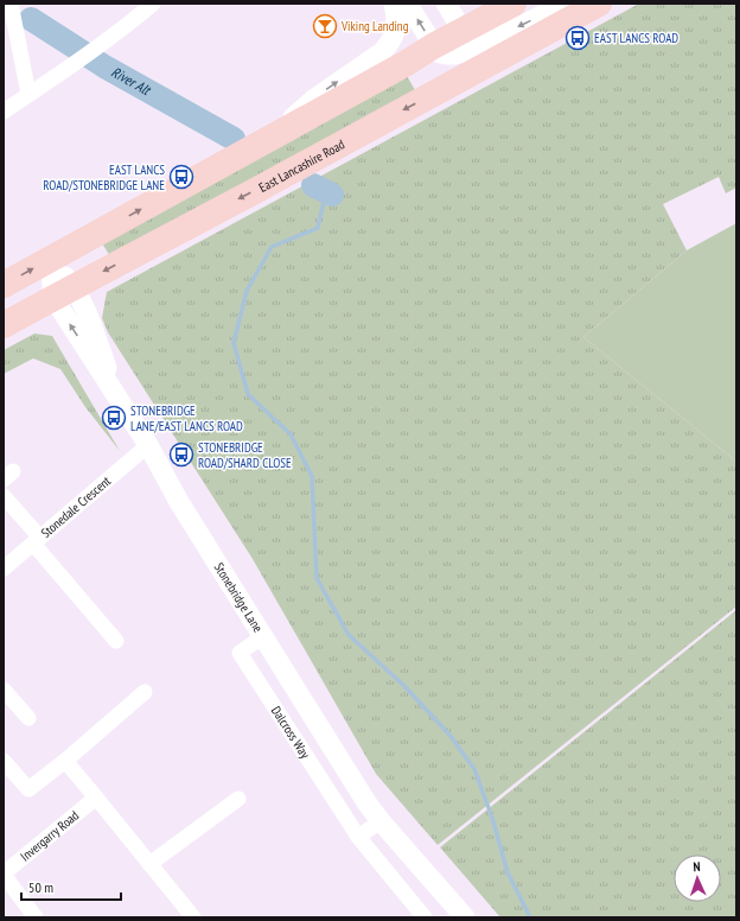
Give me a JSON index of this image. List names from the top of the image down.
{
  "streets": {
    "highway": ["East Lancashire Road"],
    "street": [
      "Stonedale Crescent",
      "Stonebridge Lane",
      "Dalcross Way",
      "Invergarry Road"
    ]
  },
  "crossings": [
    ["East Lancashire Road", "Stonebridge Lane"],
    ["Stonedale Crescent", "Stonebridge Lane"],
    ["Stonebridge Lane", "Dalcross Way"]
  ],
  "water": ["River Alt"],
  "places": {
    "bar": ["Viking Landing"],
    "bus stop": [
      "EAST LANCS ROAD",
      "EAST LANCS ROAD/STONEBRIDGE LANE",
      "STONEBRIDGE LANE/EAST LANCS ROAD",
      "STONEBRIDGE ROAD/SHARD CLOSE"
    ]
  },
  "scale_bar": "50 m",
  "north": "top"
}
